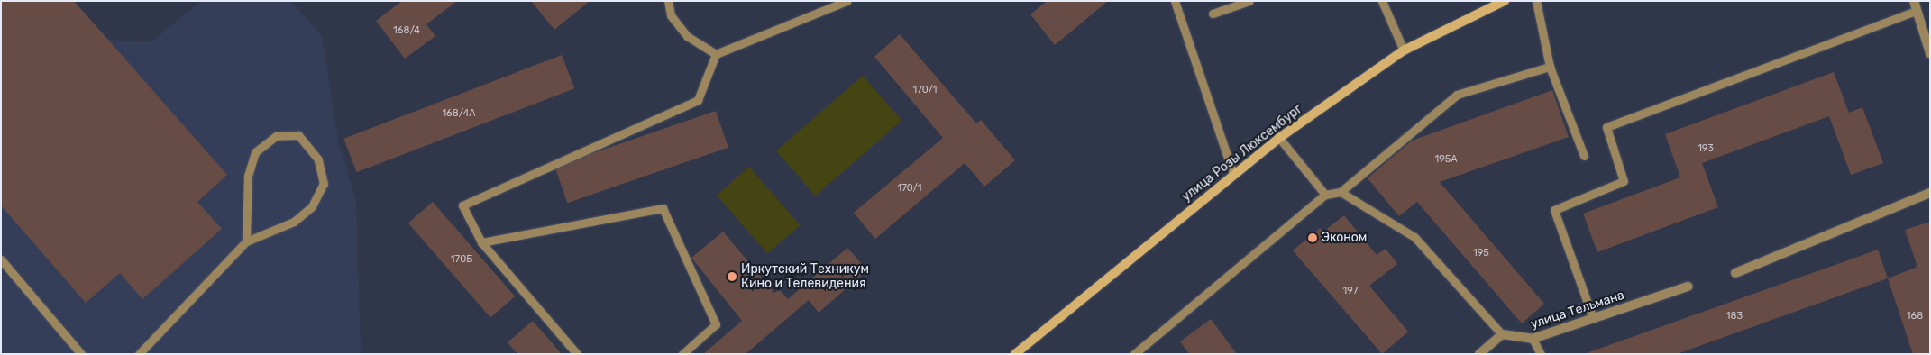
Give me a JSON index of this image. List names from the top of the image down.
{
  "streets": {
    "main road": ["улица Розы Люксембург"],
    "street": ["улица Тельмана"]
  },
  "places": ["Эконом", "Иркутский Техникум Кино и Телевидения"],
  "house_numbers": [
    "168/4",
    "170/1",
    "168/4А",
    "193",
    "195А",
    "170/1",
    "195",
    "170Б",
    "197",
    "183",
    "168"
  ]
}
